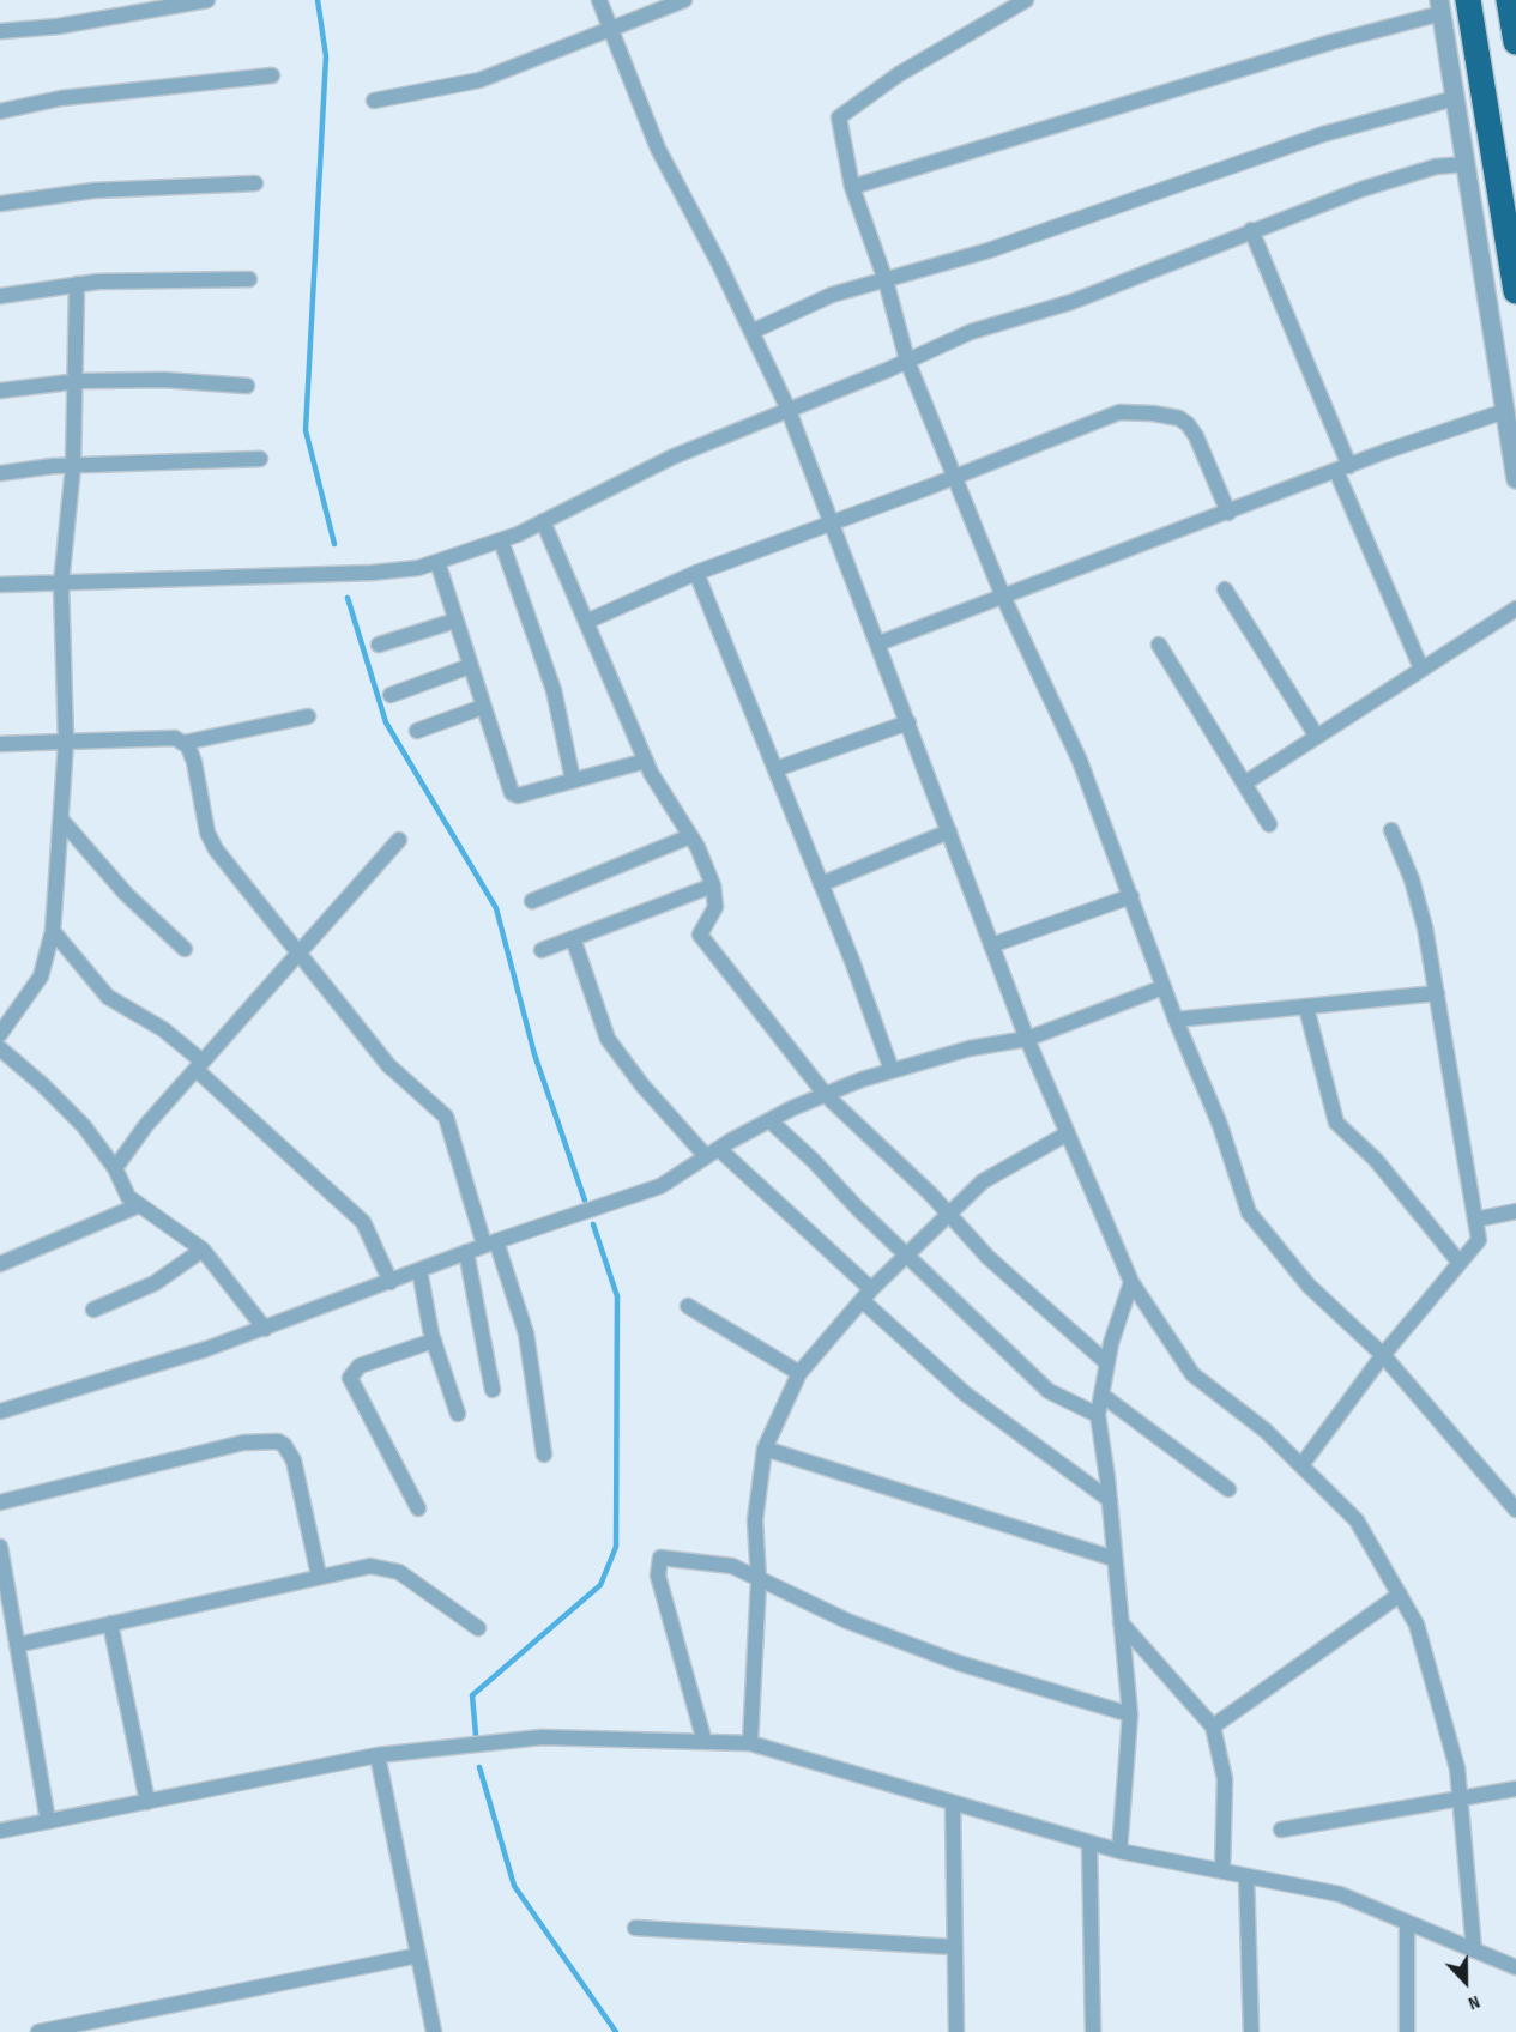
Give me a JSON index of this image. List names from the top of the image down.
{
  "north": "bottom"
}
